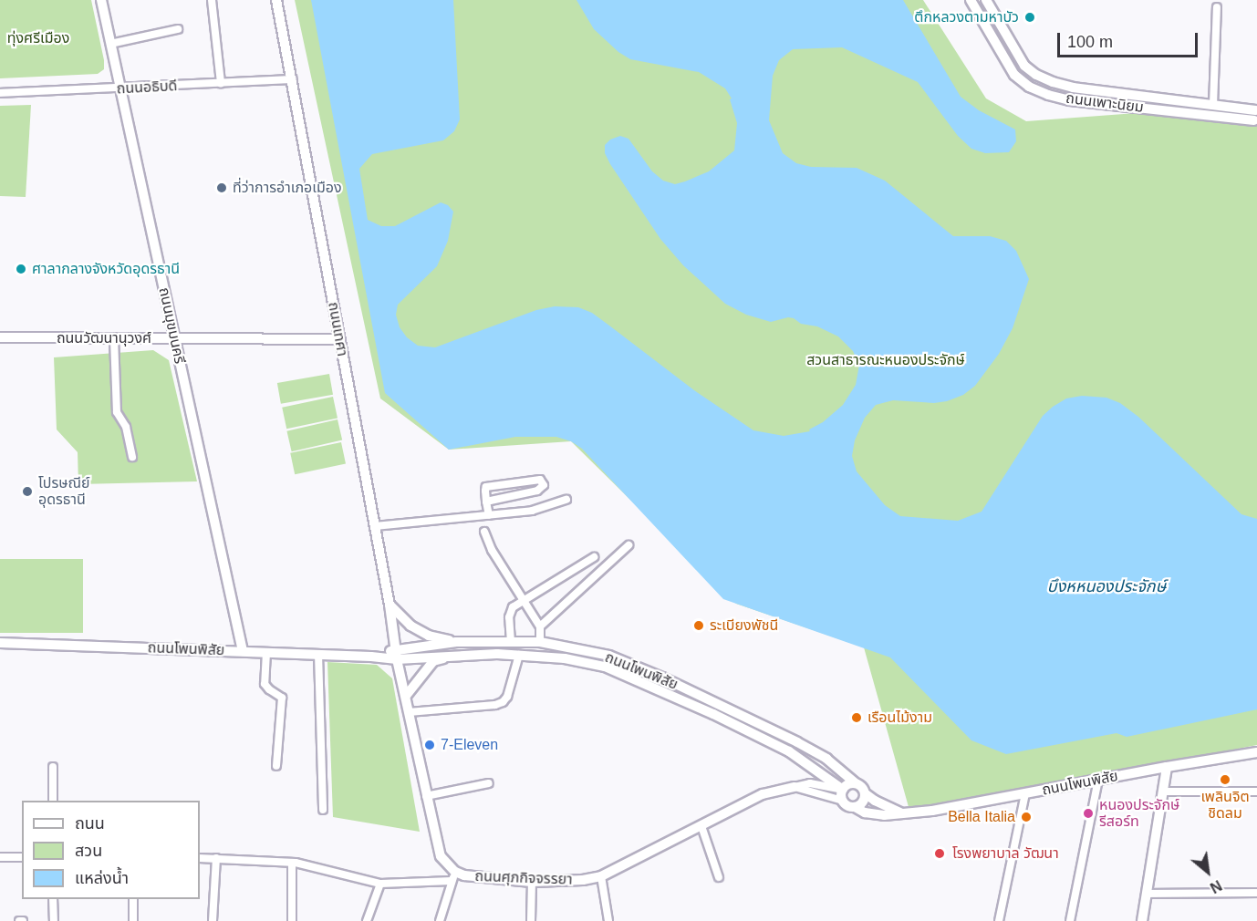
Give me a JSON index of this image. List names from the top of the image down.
{
  "streets": {
    "street": [
      "ถนนอธิบดี",
      "ถนนเพาะนิยม",
      "ถนนมุขมนครี",
      "ถนนเทศา",
      "ถนนวัฒนานุวงศ์",
      "ถนนโพนพิสัย",
      "ถนนศุภกิจจรรยา"
    ]
  },
  "crossings": [
    ["ถนนอธิบดี", "ถนนมุขมนครี"],
    ["ถนนอธิบดี", "ถนนเทศา"],
    ["ถนนมุขมนครี", "ถนนวัฒนานุวงศ์"],
    ["ถนนมุขมนครี", "ถนนโพนพิสัย"],
    ["ถนนเทศา", "ถนนวัฒนานุวงศ์"],
    ["ถนนเทศา", "ถนนโพนพิสัย"],
    ["ถนนเทศา", "ถนนศุภกิจจรรยา"],
    ["ถนนโพนพิสัย", "ถนนศุภกิจจรรยา"]
  ],
  "water": ["บึงหหนองประจักษ์"],
  "parks": ["ทุ่งศรีเมือง", "สวนสาธารณะหนองประจักษ์"],
  "places": [
    "ตึกหลวงตามหาบัว",
    "ที่ว่าการอำเภอเมือง",
    "ศาลากลางจังหวัดอุดรธานี",
    "โปรษณีย์ อุดรธานี",
    "ระเบียงพัชนี",
    "เรือนไม้งาม",
    "7-Eleven",
    "เพลินจิต ชิดลม",
    "หนองประจักษ์ รีสอร์ท",
    "Bella Italia",
    "โรงพยาบาล วัฒนา"
  ],
  "legend": ["ถนน", "สวน", "แหล่งน้ำ"],
  "scale_bar": "100 m",
  "north": "bottom right"
}
